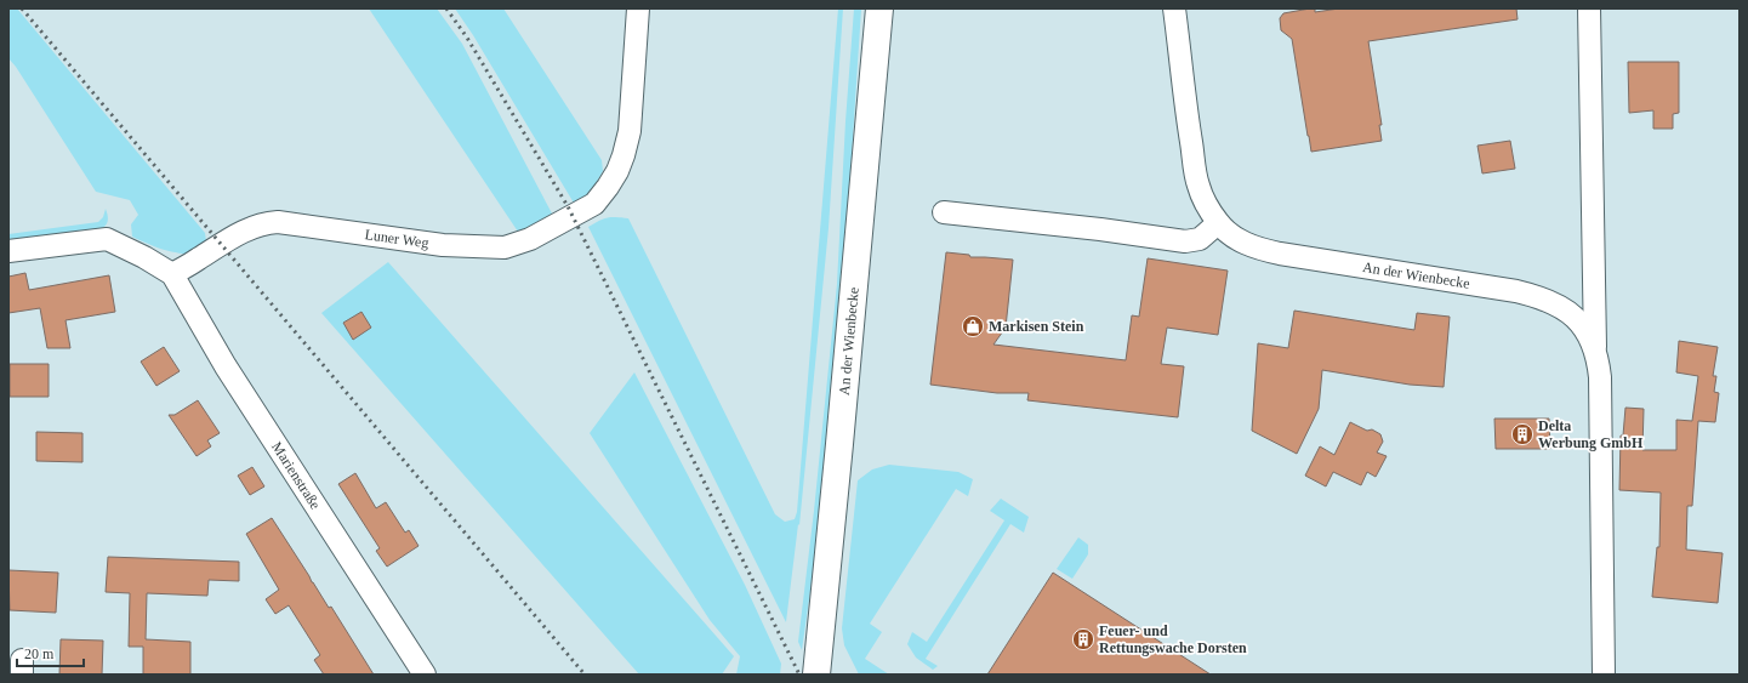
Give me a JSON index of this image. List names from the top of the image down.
{
  "streets": {
    "street": ["Luner Weg", "An der Wienbecke", "Marienstraße"]
  },
  "crossings": [
    ["Luner Weg", "Marienstraße"]
  ],
  "places": {
    "shop": ["Markisen Stein"],
    "building": ["Delta Werbung GmbH", "Feuer- und Rettungswache Dorsten"]
  },
  "scale_bar": "20 m"
}
